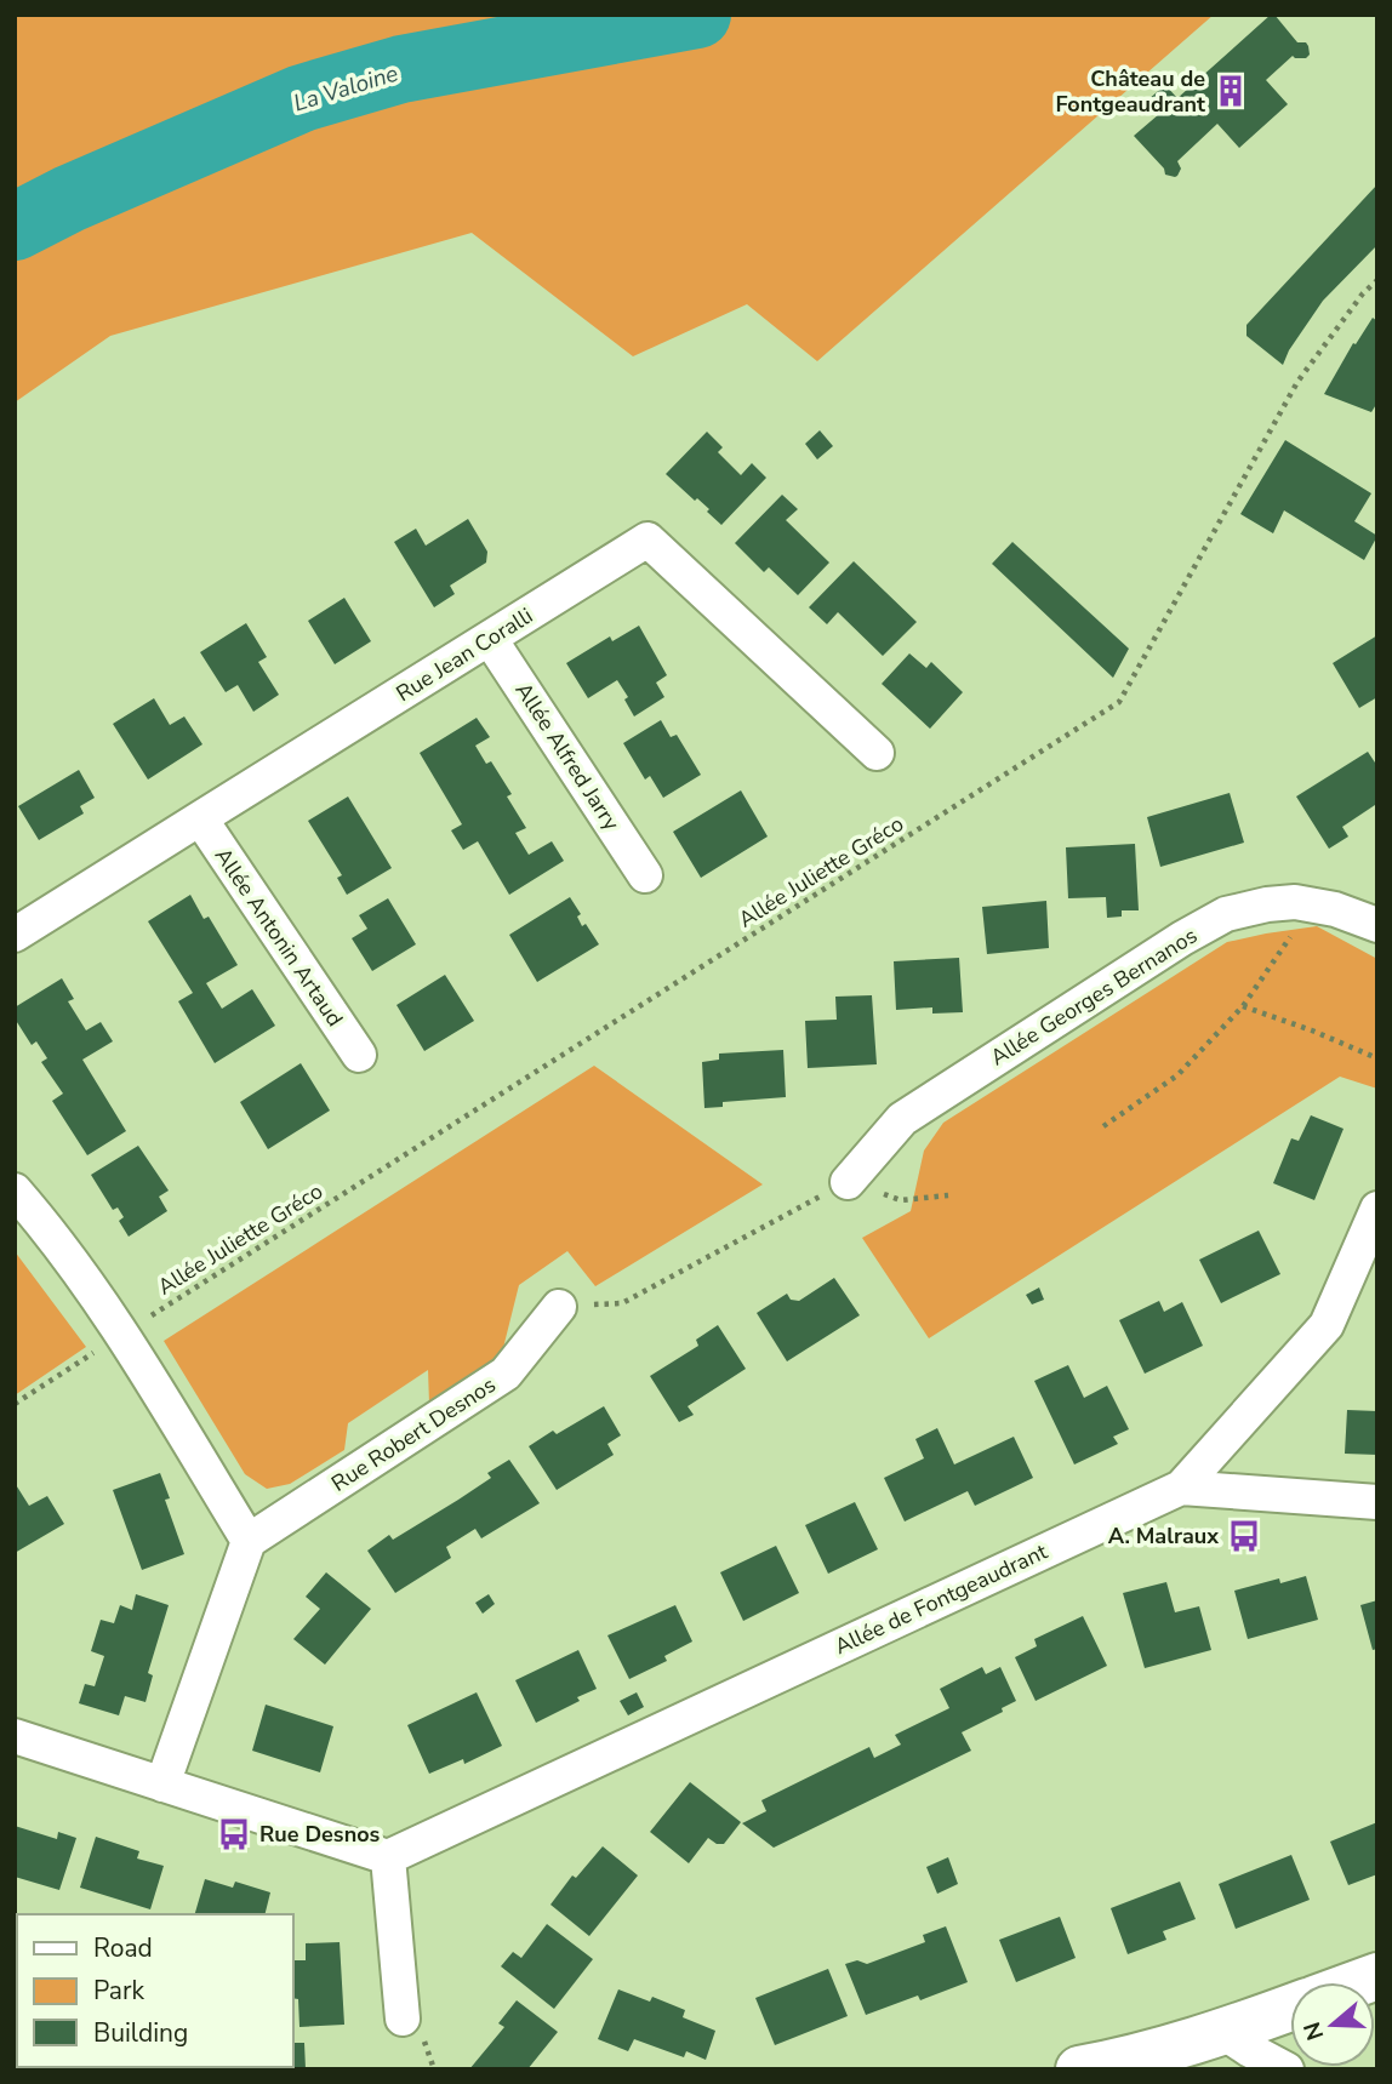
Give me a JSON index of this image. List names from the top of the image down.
{
  "streets": {
    "street": [
      "Rue Jean Coralli",
      "Allée Alfred Jarry",
      "Allée Antonin Artaud",
      "Allée Georges Bernanos",
      "Rue Robert Desnos",
      "Allée de Fontgeaudrant"
    ],
    "path": ["Allée Juliette Gréco"]
  },
  "crossings": [
    ["Rue Jean Coralli", "Allée Alfred Jarry"],
    ["Rue Jean Coralli", "Allée Antonin Artaud"]
  ],
  "water": ["La Valoine"],
  "places": {
    "building": ["Château de Fontgeaudrant"],
    "bus stop": ["A. Malraux", "Rue Desnos"]
  },
  "legend": ["Road", "Park", "Building"],
  "north": "left"
}
